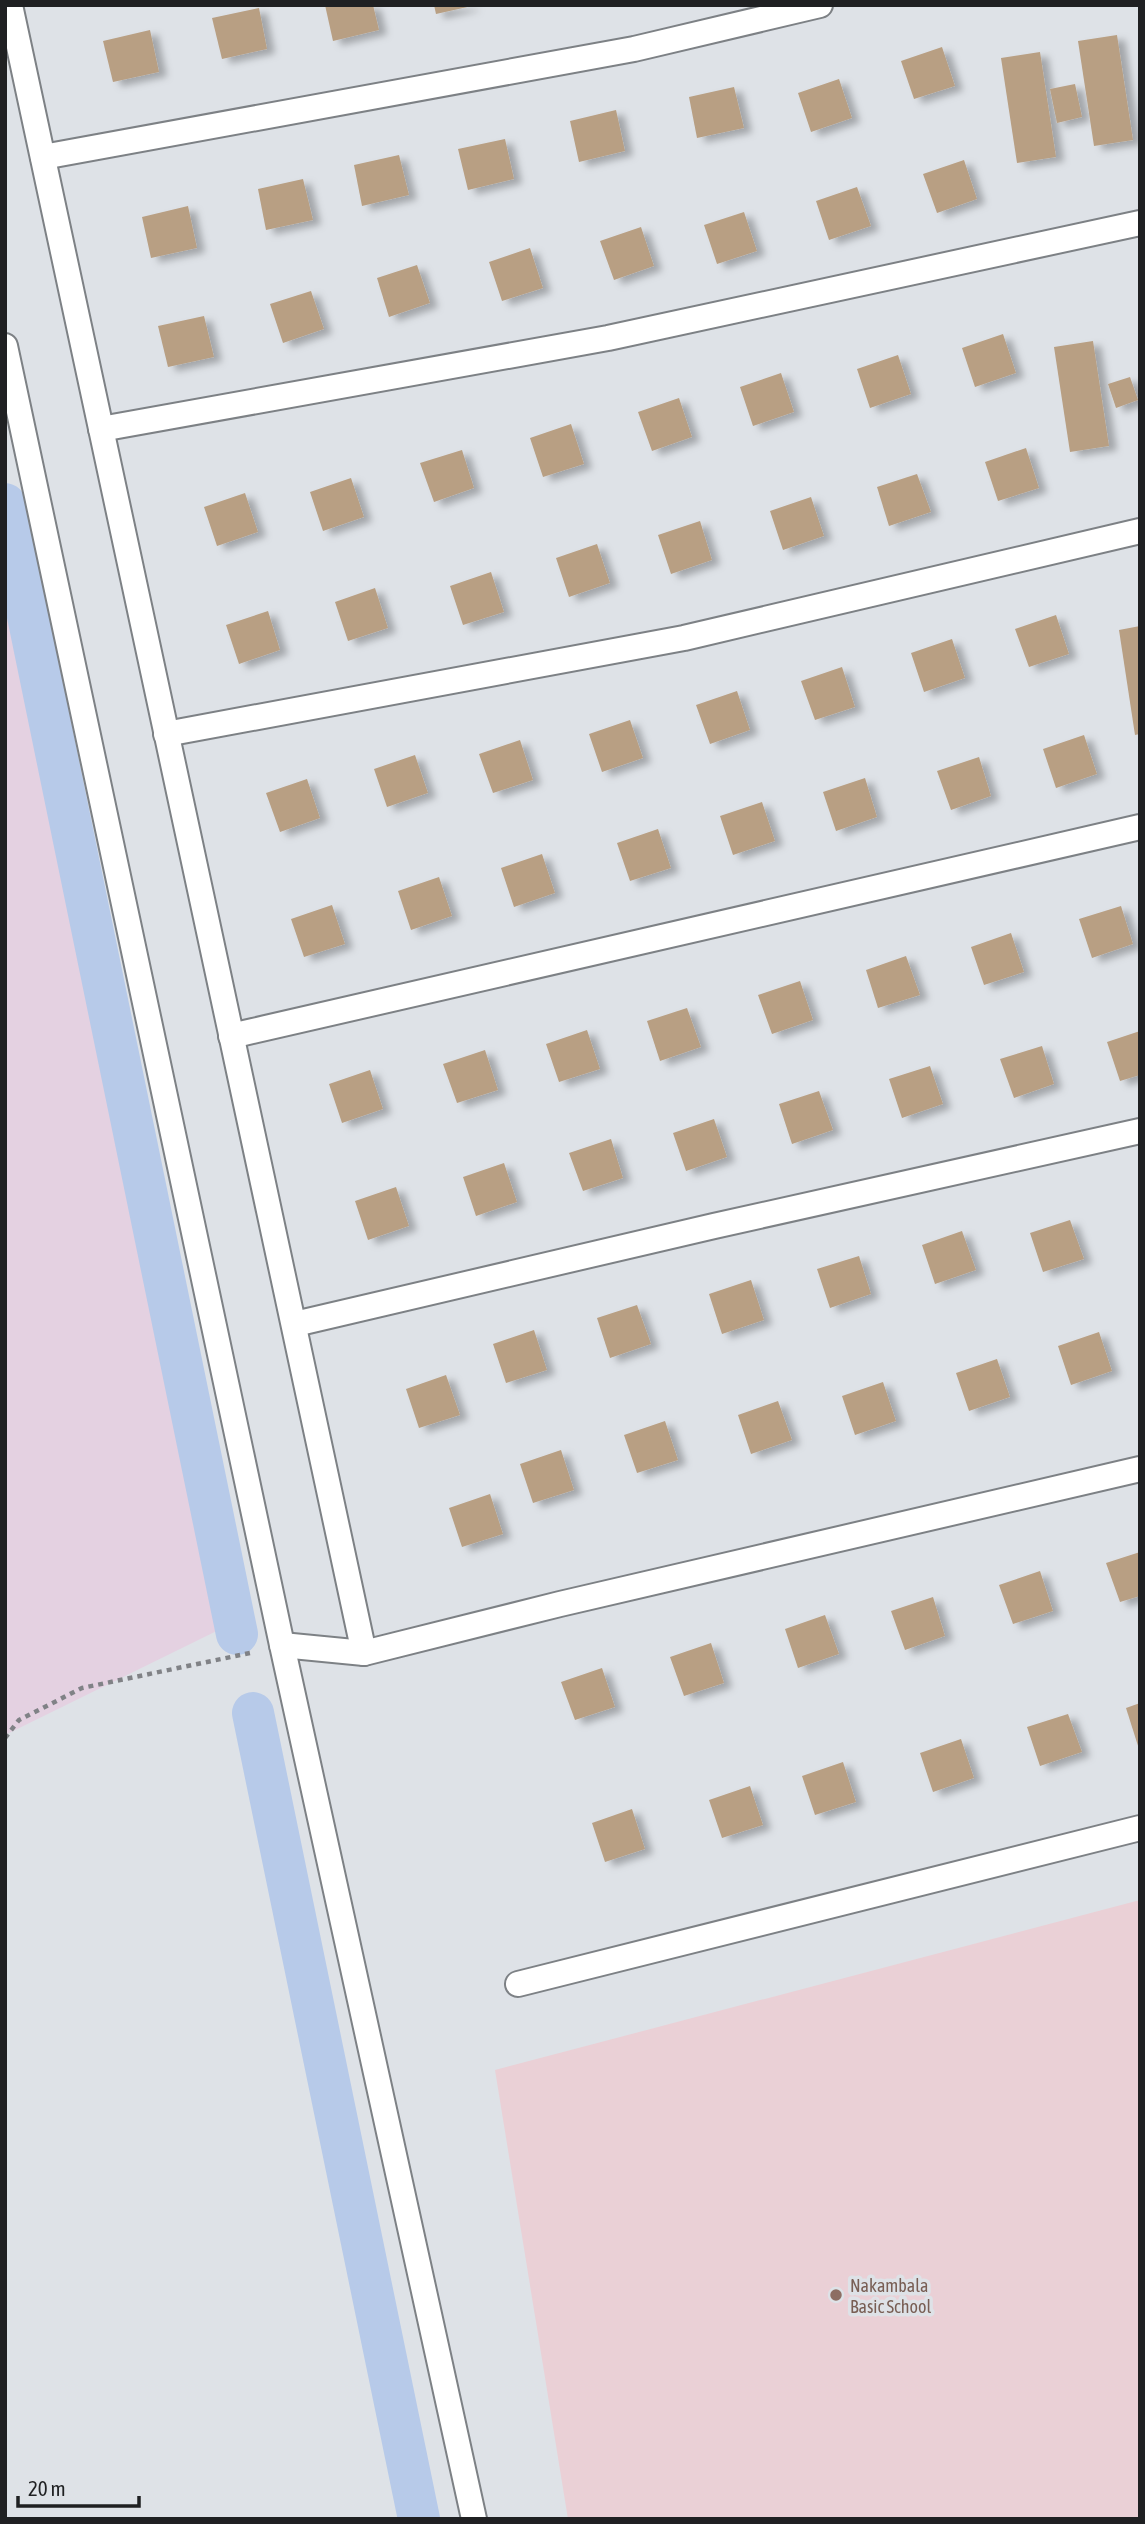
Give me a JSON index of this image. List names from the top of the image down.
{
  "places": ["Nakambala Basic School"],
  "scale_bar": "20 m"
}
